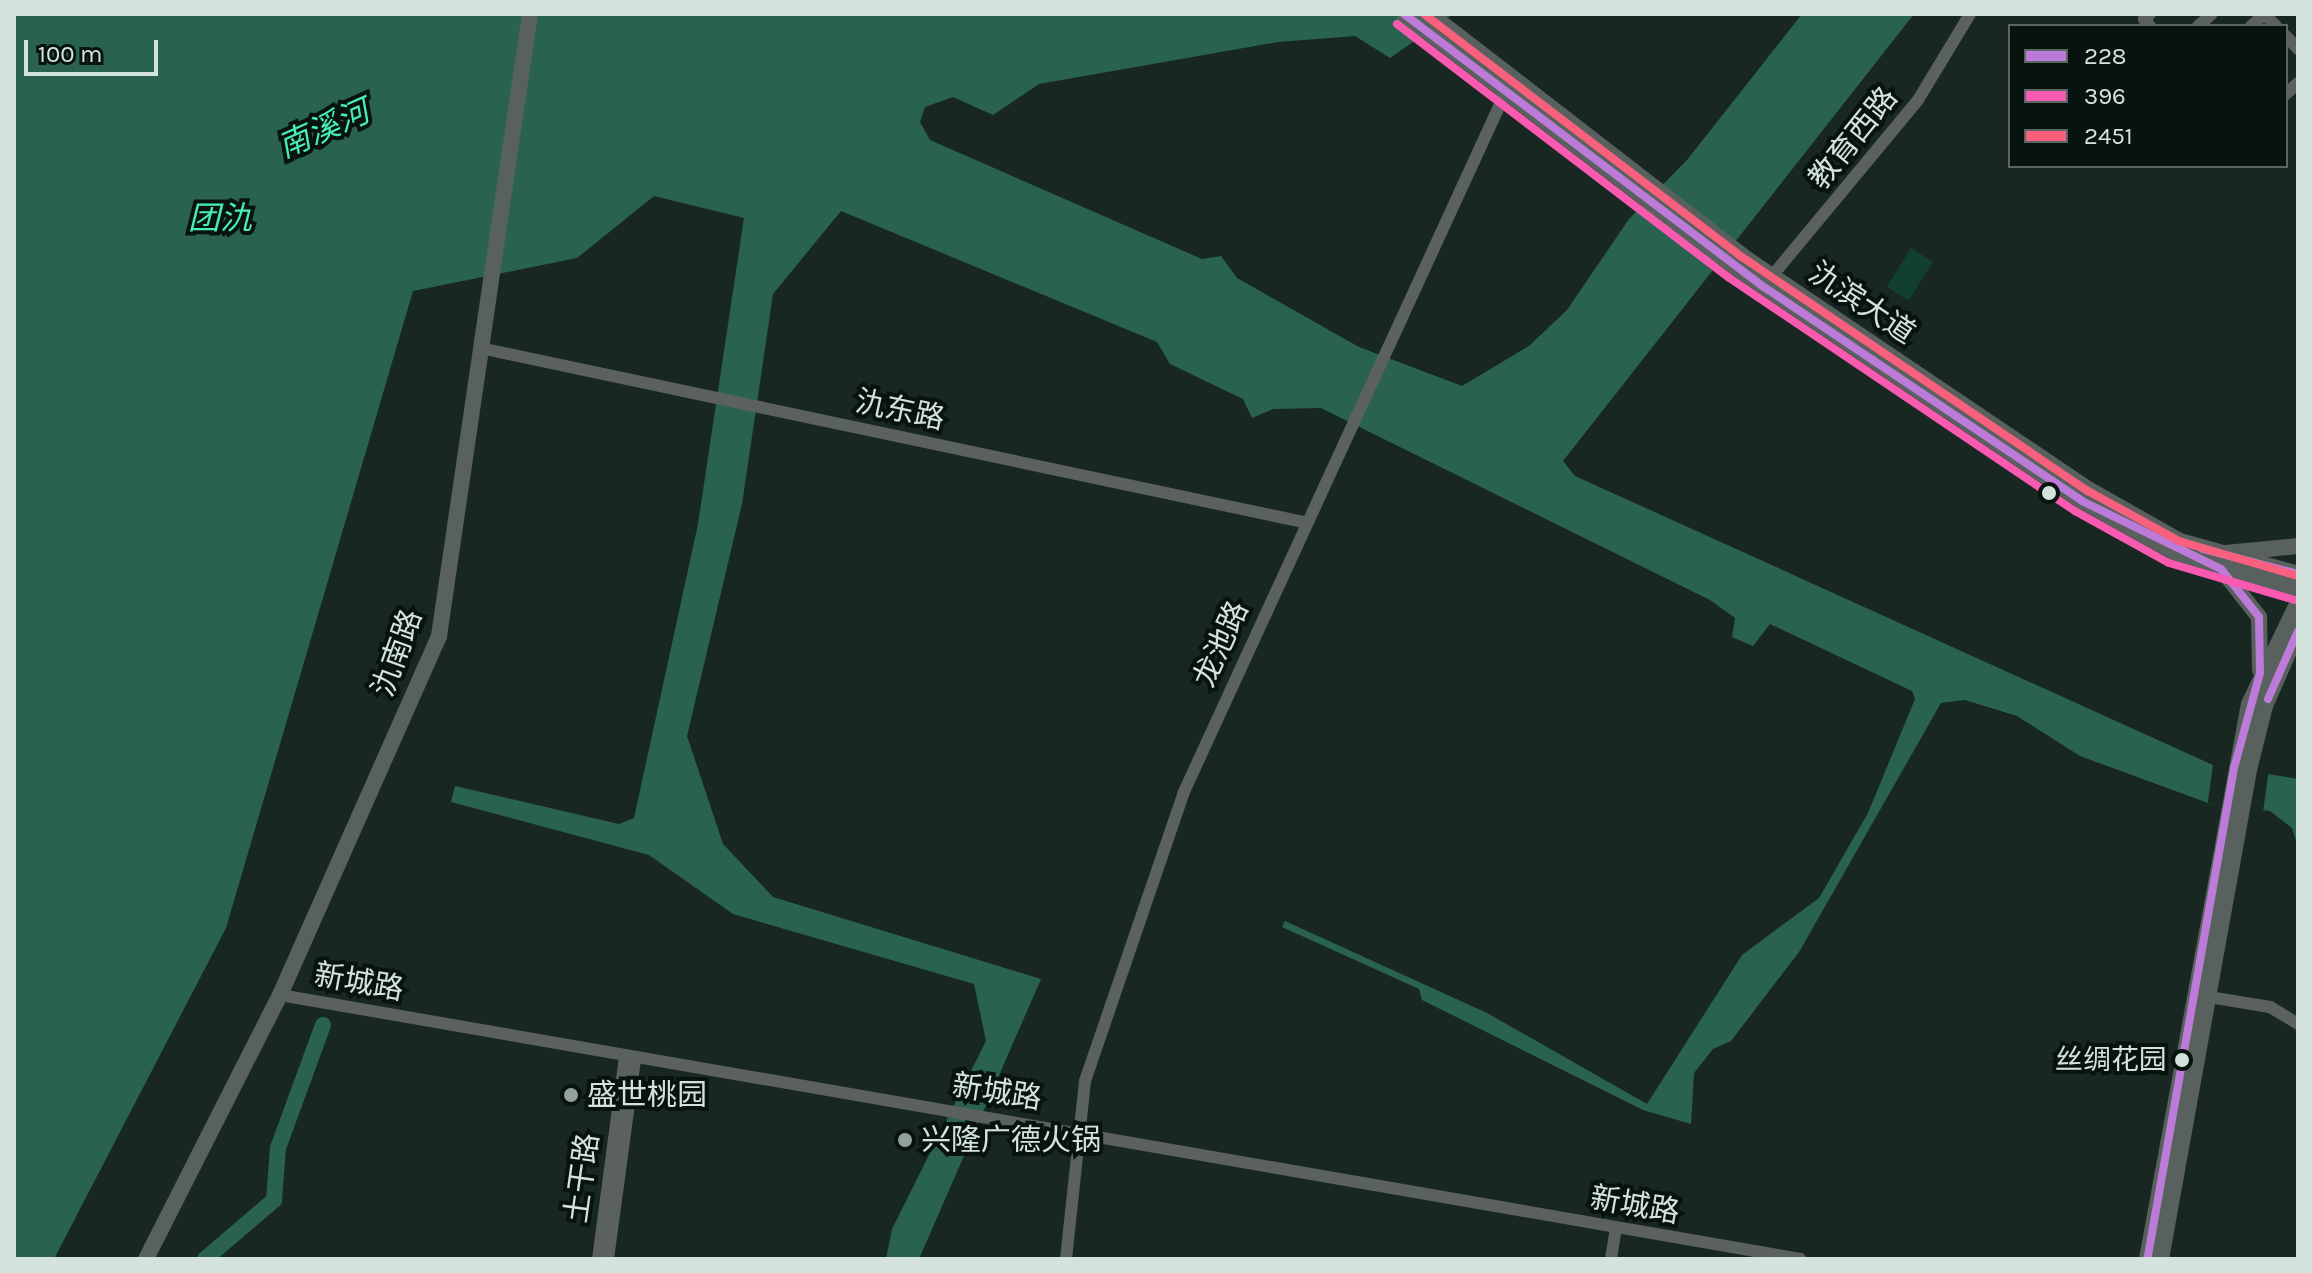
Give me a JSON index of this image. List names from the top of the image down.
{
  "streets": {
    "main road": ["氿滨大道", "氿南路"],
    "street": [
      "教育西路",
      "氿东路",
      "龙池路",
      "新城路",
      "土干路"
    ]
  },
  "crossings": [
    ["教育西路", "氿滨大道"],
    ["氿滨大道", "龙池路"],
    ["氿东路", "龙池路"],
    ["氿东路", "氿南路"],
    ["龙池路", "新城路"],
    ["氿南路", "新城路"],
    ["新城路", "土干路"]
  ],
  "water": ["南溪河", "团氿"],
  "places": ["丝绸花园", "盛世桃园", "兴隆广德火锅"],
  "lines": ["transit line 228", "transit line 2451", "transit line 396"],
  "legend": ["228", "396", "2451"],
  "scale_bar": "100 m"
}
